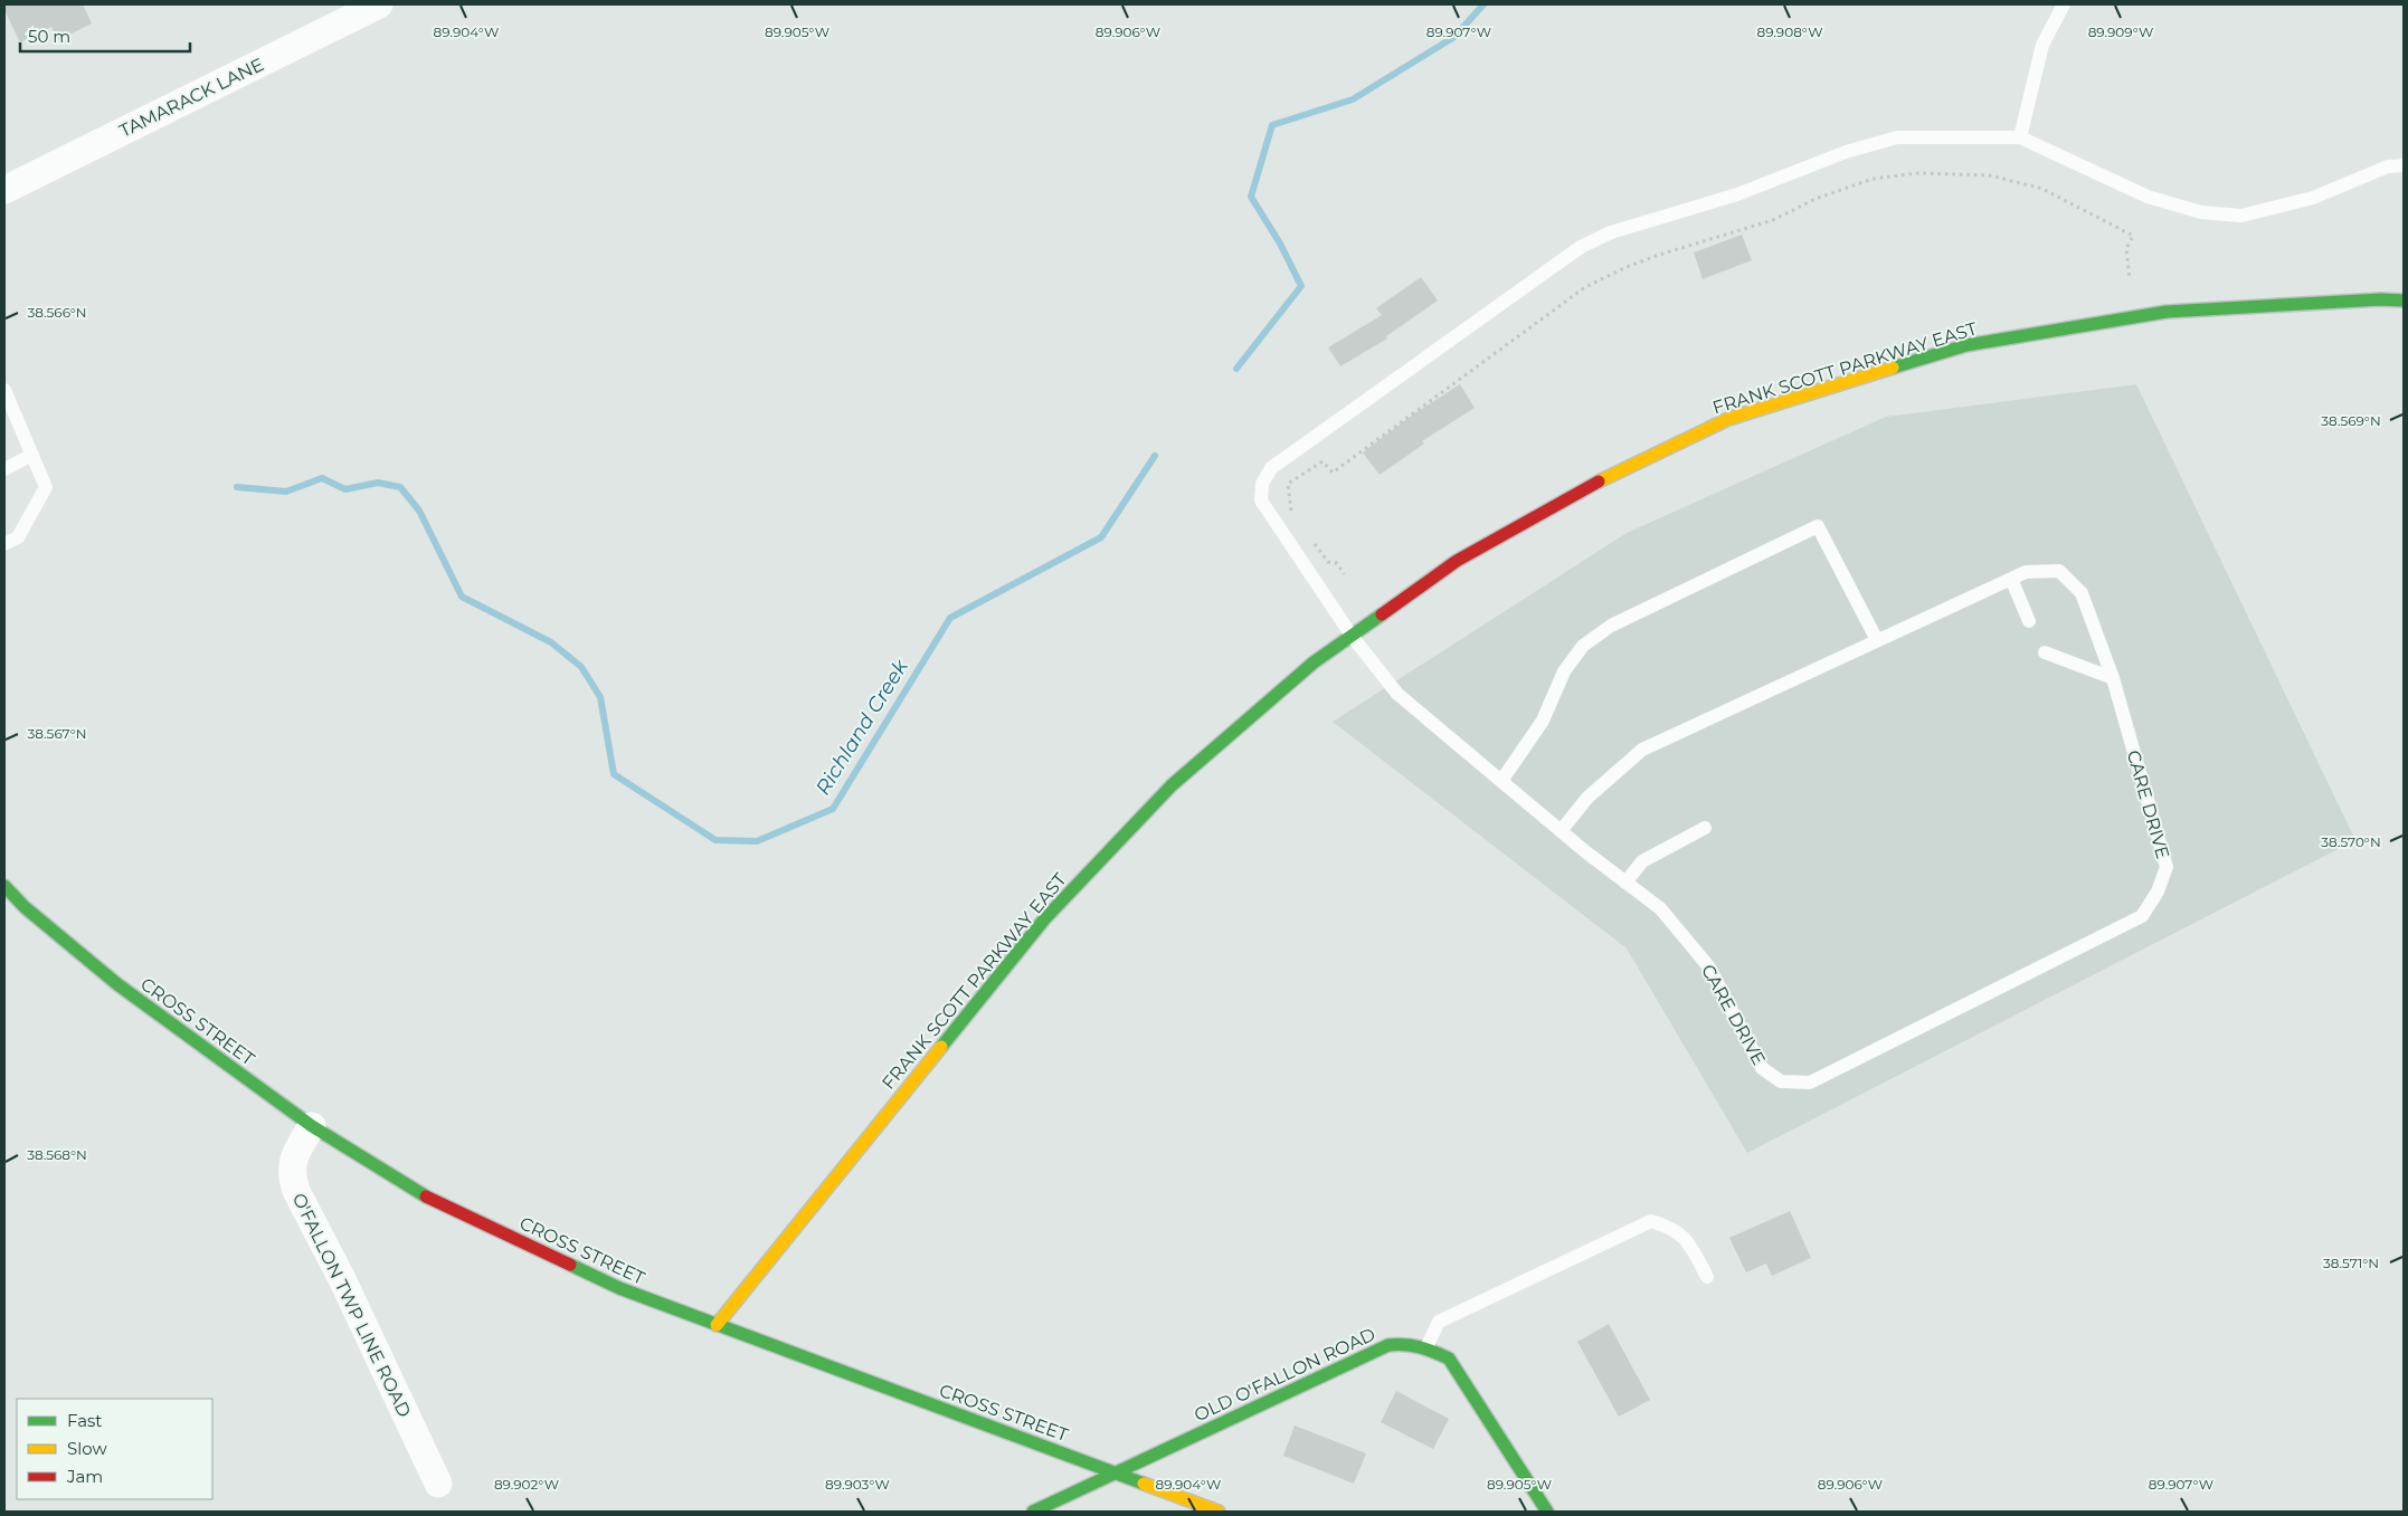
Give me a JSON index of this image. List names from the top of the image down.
{
  "streets": {
    "main road": ["FRANK SCOTT PARKWAY EAST", "CROSS STREET", "OLD O'FALLON ROAD"],
    "street": ["TAMARACK LANE", "O'FALLON TWP LINE ROAD"],
    "lane": ["CARE DRIVE"]
  },
  "crossings": [
    ["FRANK SCOTT PARKWAY EAST", "CARE DRIVE"],
    ["FRANK SCOTT PARKWAY EAST", "CROSS STREET"],
    ["CROSS STREET", "O'FALLON TWP LINE ROAD"],
    ["CROSS STREET", "OLD O'FALLON ROAD"]
  ],
  "water": ["Richland Creek"],
  "legend": ["Fast", "Slow", "Jam"],
  "scale_bar": "50 m",
  "coordinates": [
    "89.904°W",
    "89.905°W",
    "89.906°W",
    "89.907°W",
    "89.909°W",
    "89.908°W",
    "38.566°N",
    "38.569°N",
    "38.567°N",
    "38.570°N",
    "38.568°N",
    "38.571°N",
    "89.902°W",
    "89.903°W"
  ]
}
